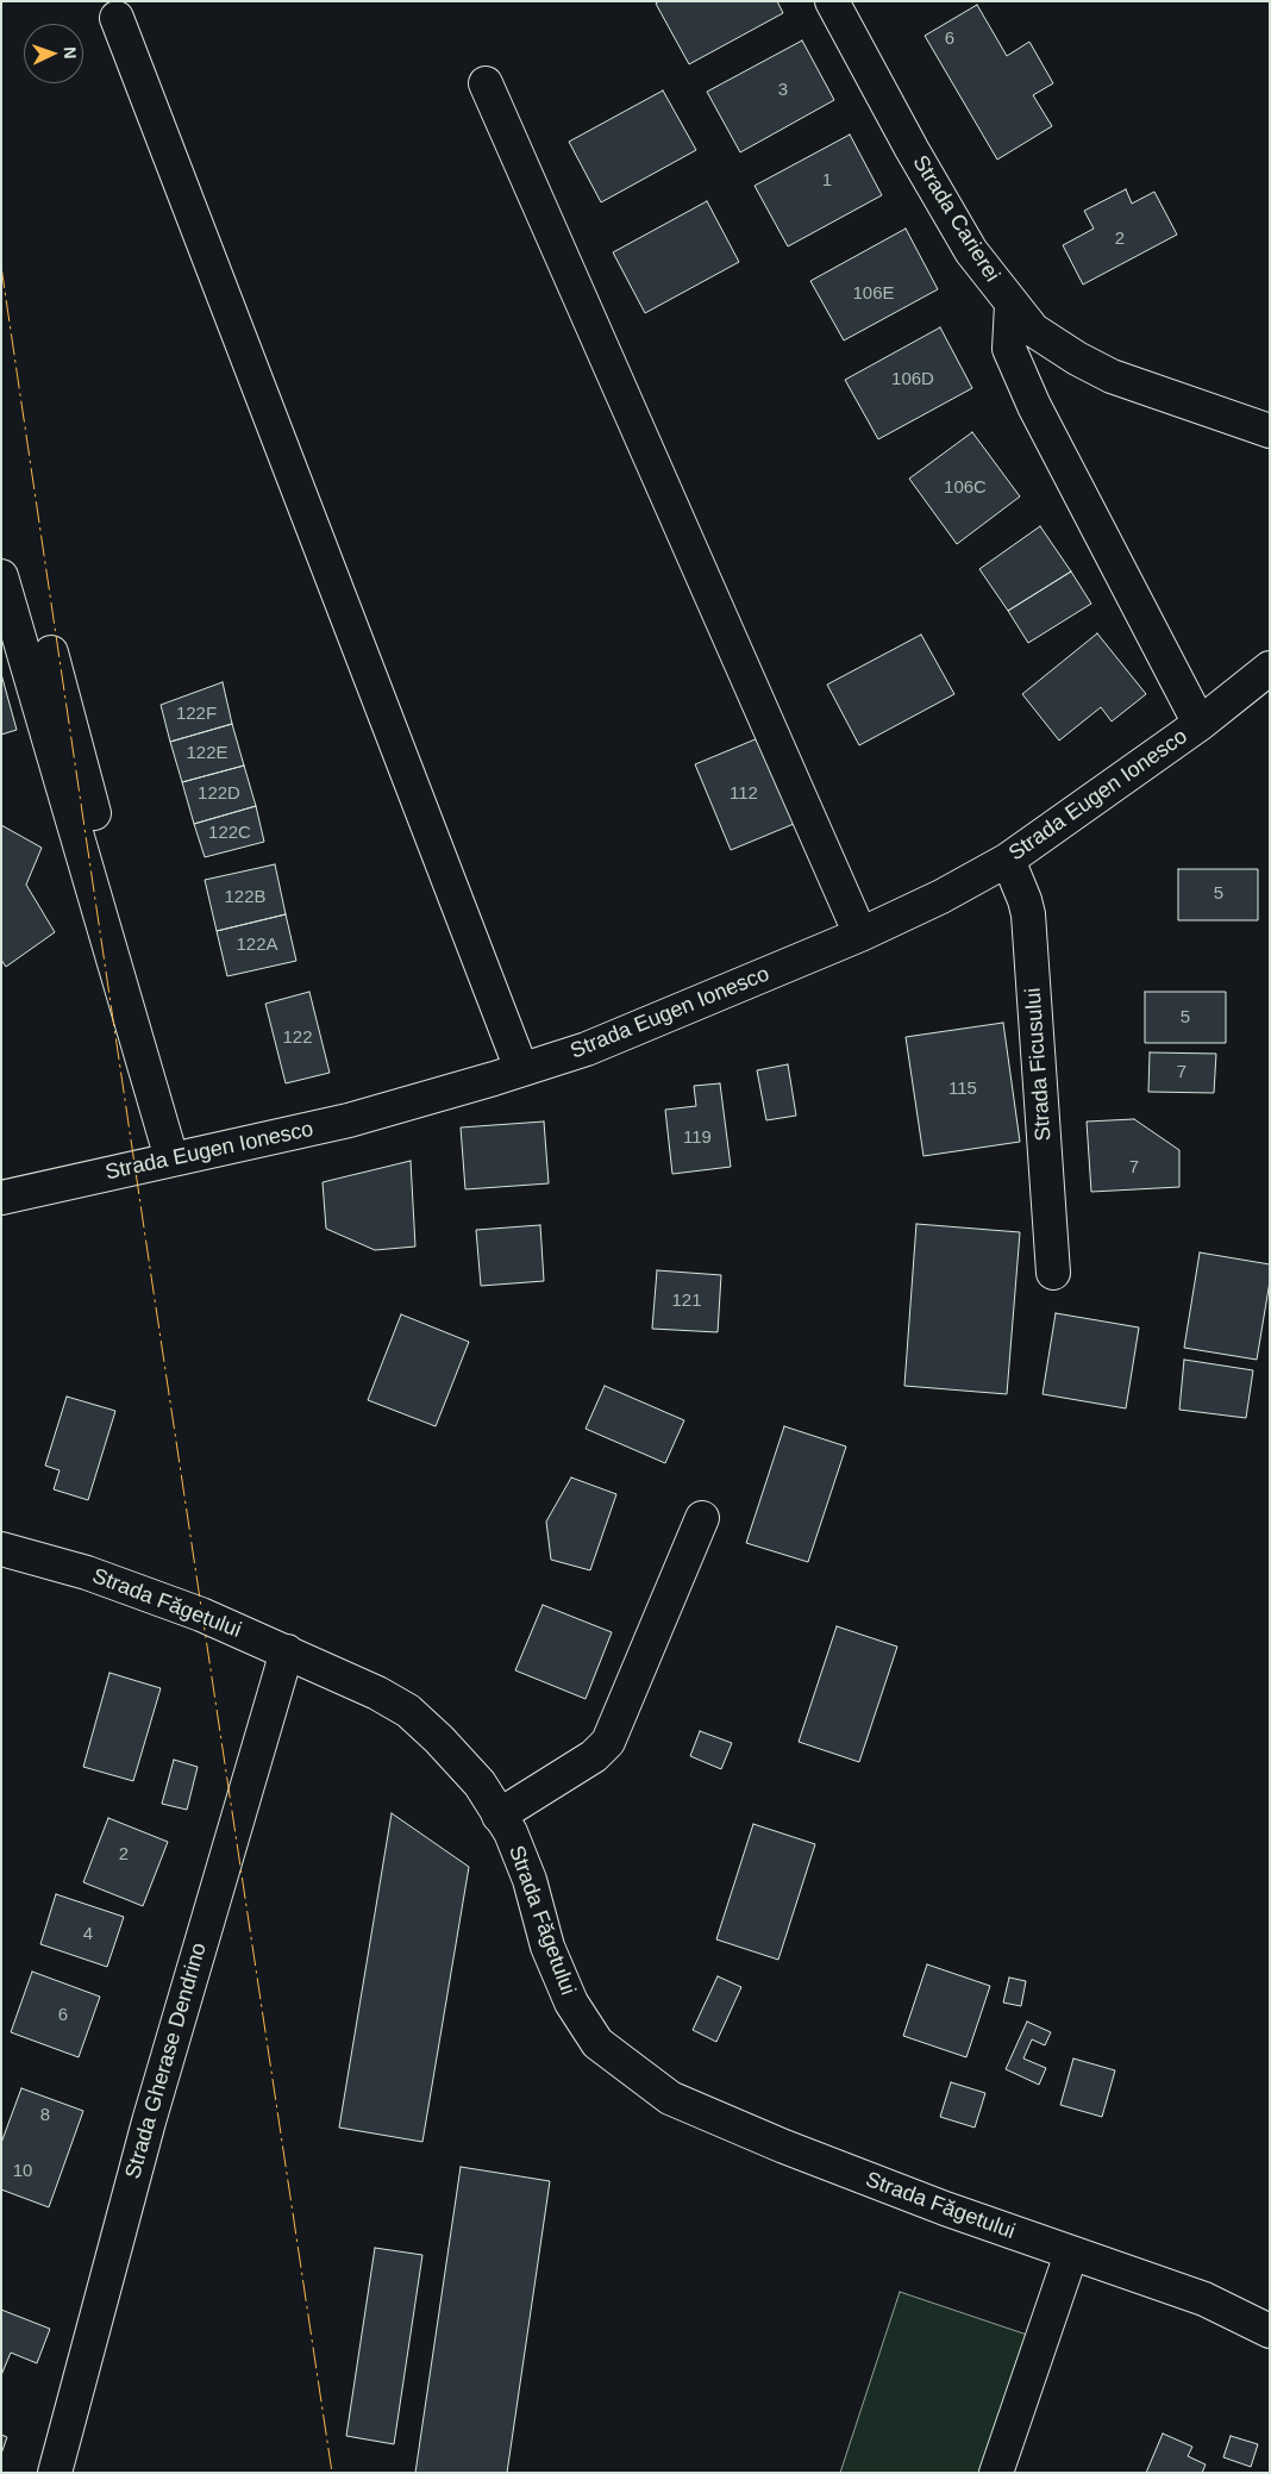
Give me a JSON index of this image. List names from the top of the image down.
{
  "streets": {
    "street": [
      "Strada Carierei",
      "Strada Eugen Ionesco",
      "Strada Ficusului",
      "Strada Făgetului",
      "Strada Gherase Dendrino"
    ]
  },
  "crossings": [
    ["Strada Eugen Ionesco", "Strada Ficusului"],
    ["Strada Făgetului", "Strada Gherase Dendrino"]
  ],
  "house_numbers": [
    "6",
    "3",
    "1",
    "2",
    "106E",
    "106D",
    "106C",
    "122F",
    "122E",
    "122D",
    "112",
    "122C",
    "5",
    "122B",
    "122A",
    "5",
    "122",
    "7",
    "115",
    "119",
    "7",
    "121",
    "2",
    "4",
    "6",
    "8",
    "10"
  ],
  "north": "right"
}
